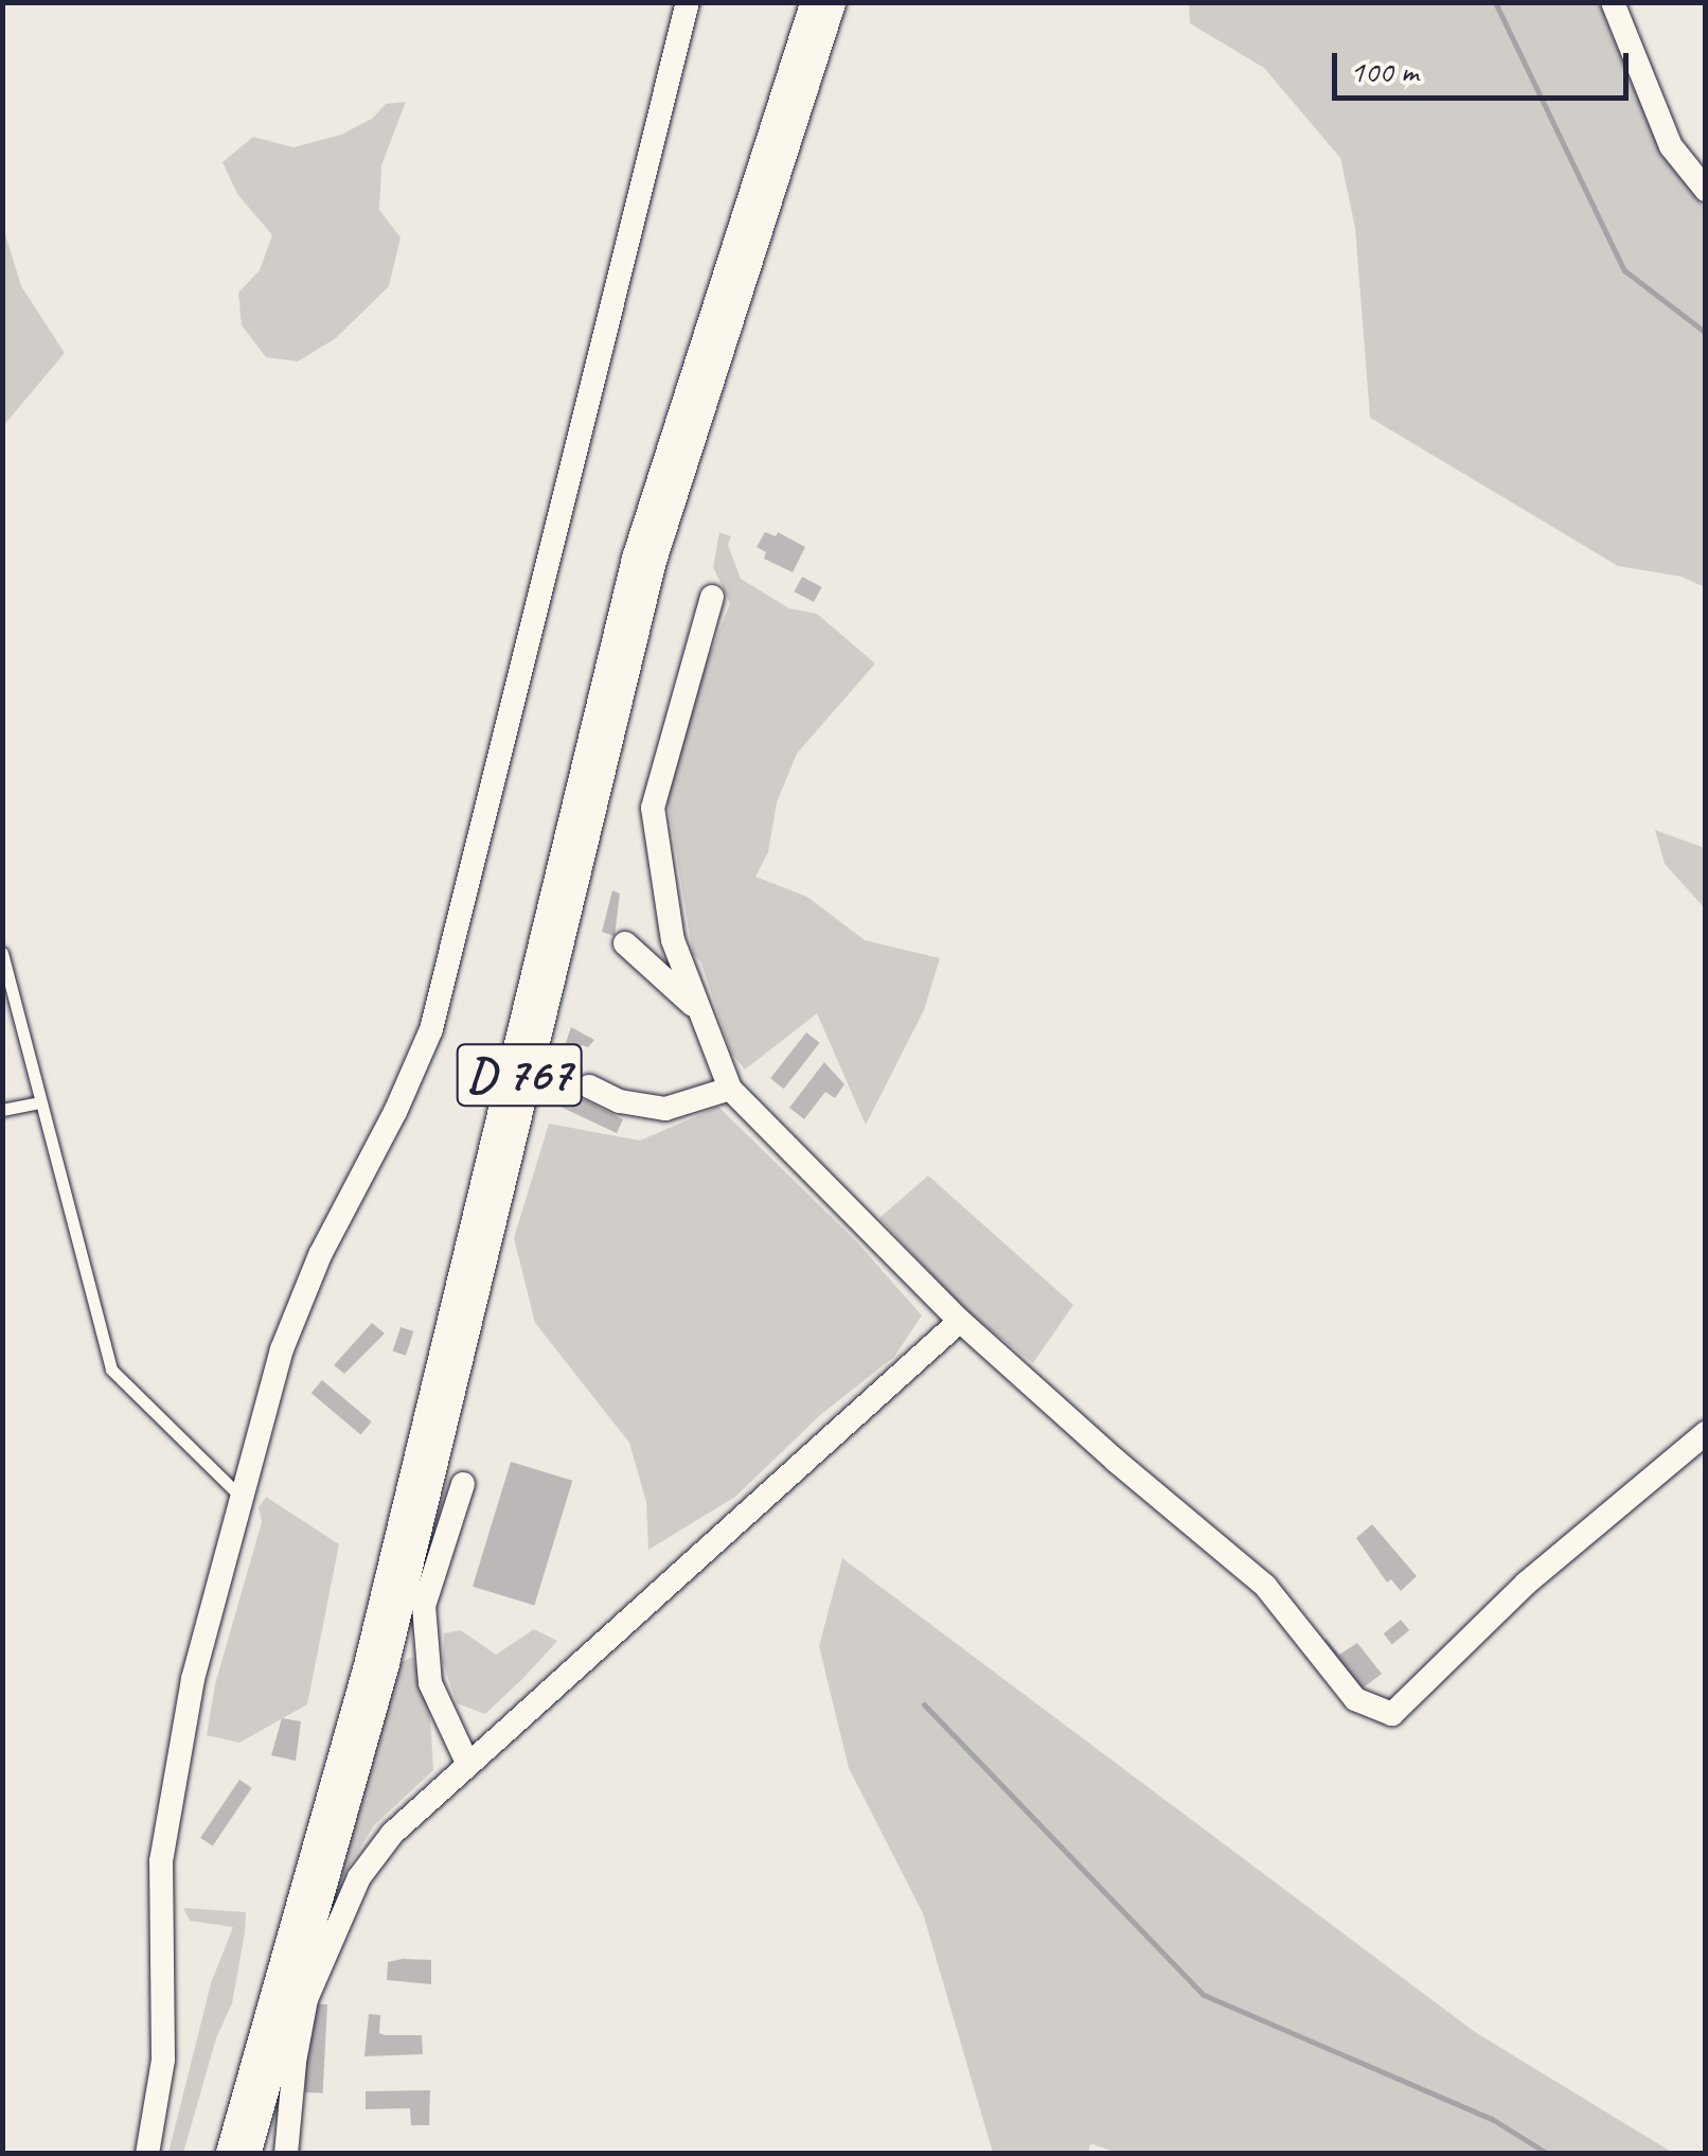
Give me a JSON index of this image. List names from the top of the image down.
{
  "streets": {
    "highway": ["D 767"]
  },
  "scale_bar": "100 m"
}
